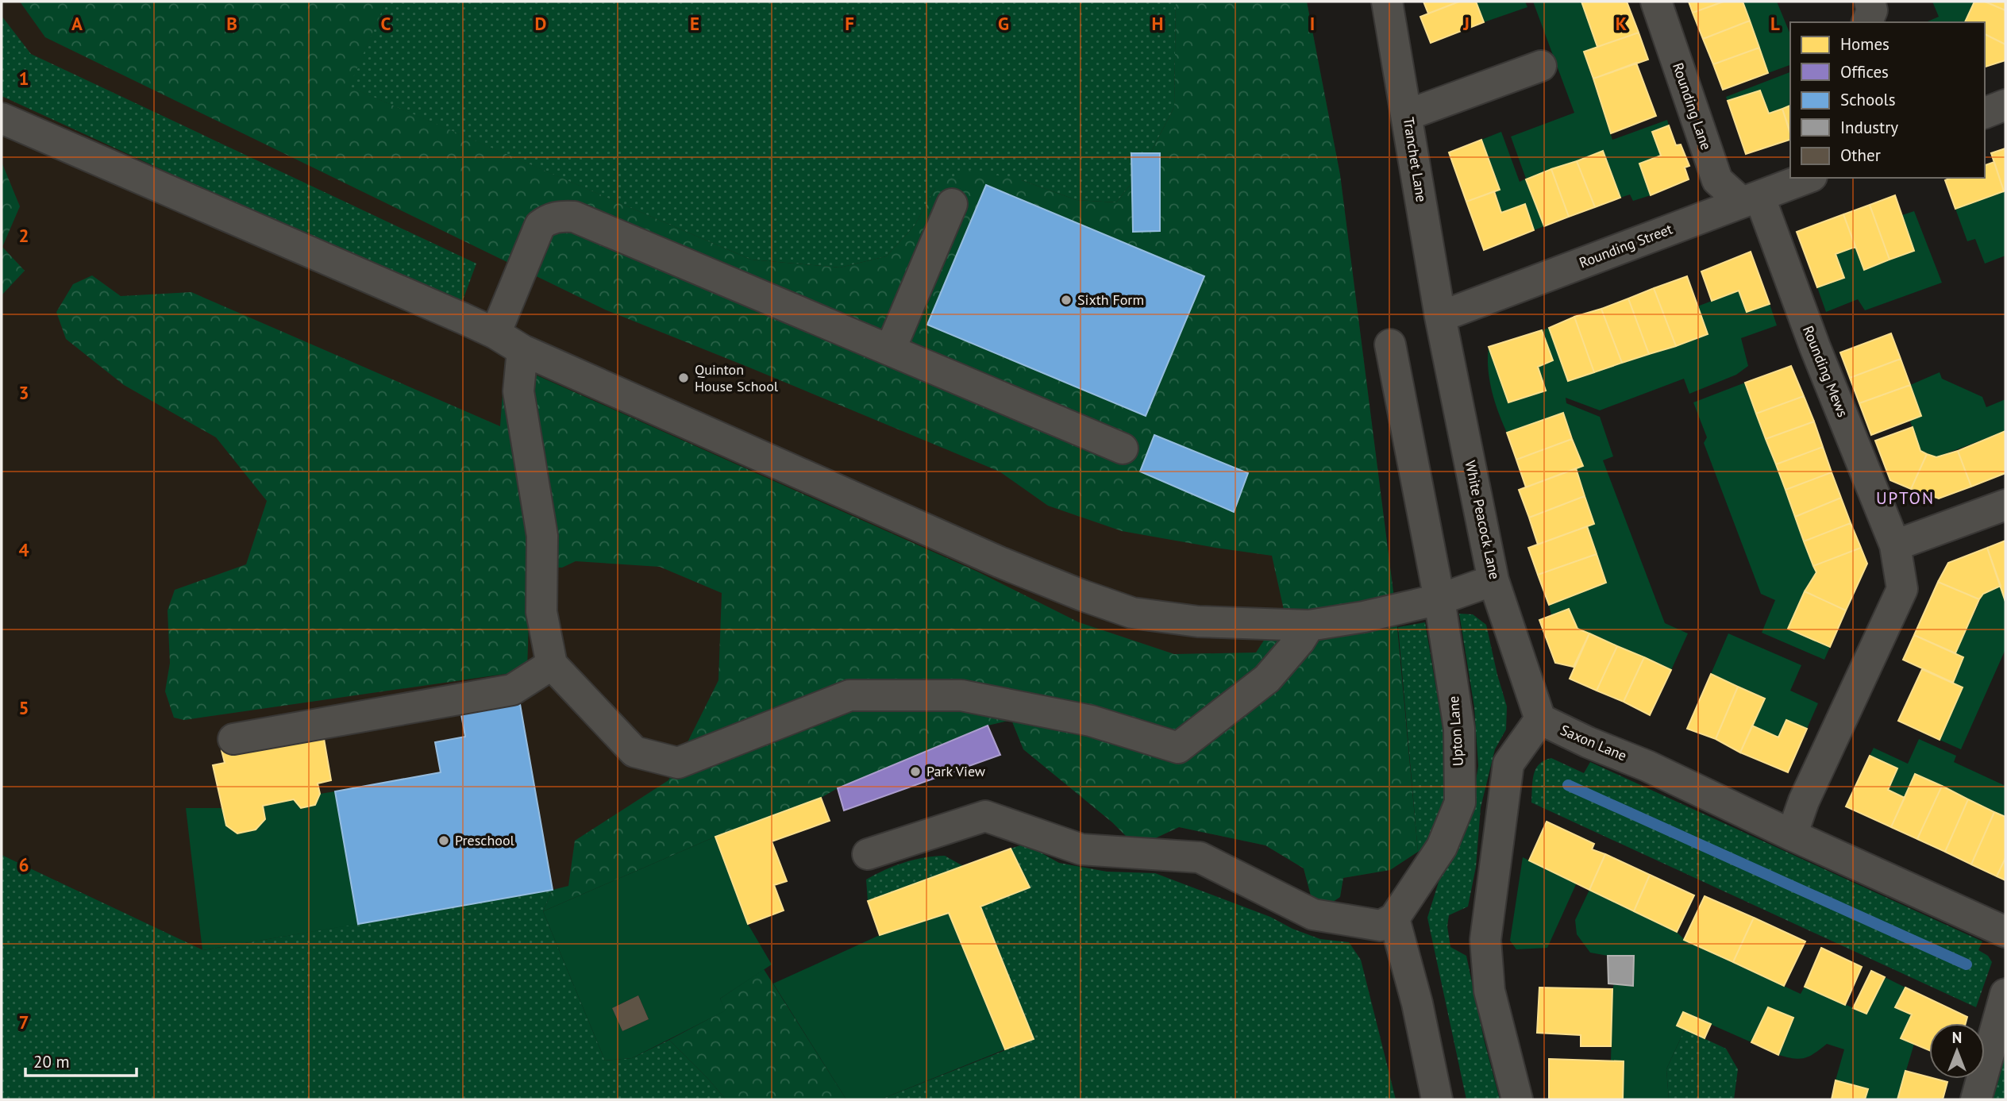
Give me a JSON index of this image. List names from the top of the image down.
{
  "streets": {
    "street": [
      "Rounding Lane",
      "Tranchet Lane",
      "Rounding Street",
      "Rounding Mews",
      "White Peacock Lane",
      "Upton Lane",
      "Saxon Lane"
    ]
  },
  "crossings": [
    ["Rounding Lane", "Rounding Street"],
    ["Rounding Lane", "Rounding Mews"],
    ["Tranchet Lane", "Rounding Street"],
    ["Tranchet Lane", "White Peacock Lane"],
    ["Rounding Street", "Rounding Mews"],
    ["Rounding Street", "White Peacock Lane"],
    ["Rounding Mews", "Saxon Lane"],
    ["White Peacock Lane", "Saxon Lane"]
  ],
  "districts": ["UPTON"],
  "places": [
    "Sixth Form",
    "Quinton House School",
    "Park View",
    "Preschool"
  ],
  "legend": [
    "Homes",
    "Offices",
    "Schools",
    "Industry",
    "Other"
  ],
  "scale_bar": "20 m",
  "north": "top",
  "grid": {
    "columns": [
      "A",
      "B",
      "C",
      "D",
      "E",
      "F",
      "G",
      "H",
      "I",
      "J",
      "K",
      "L"
    ],
    "rows": [
      "1",
      "2",
      "3",
      "4",
      "5",
      "6",
      "7"
    ]
  }
}
